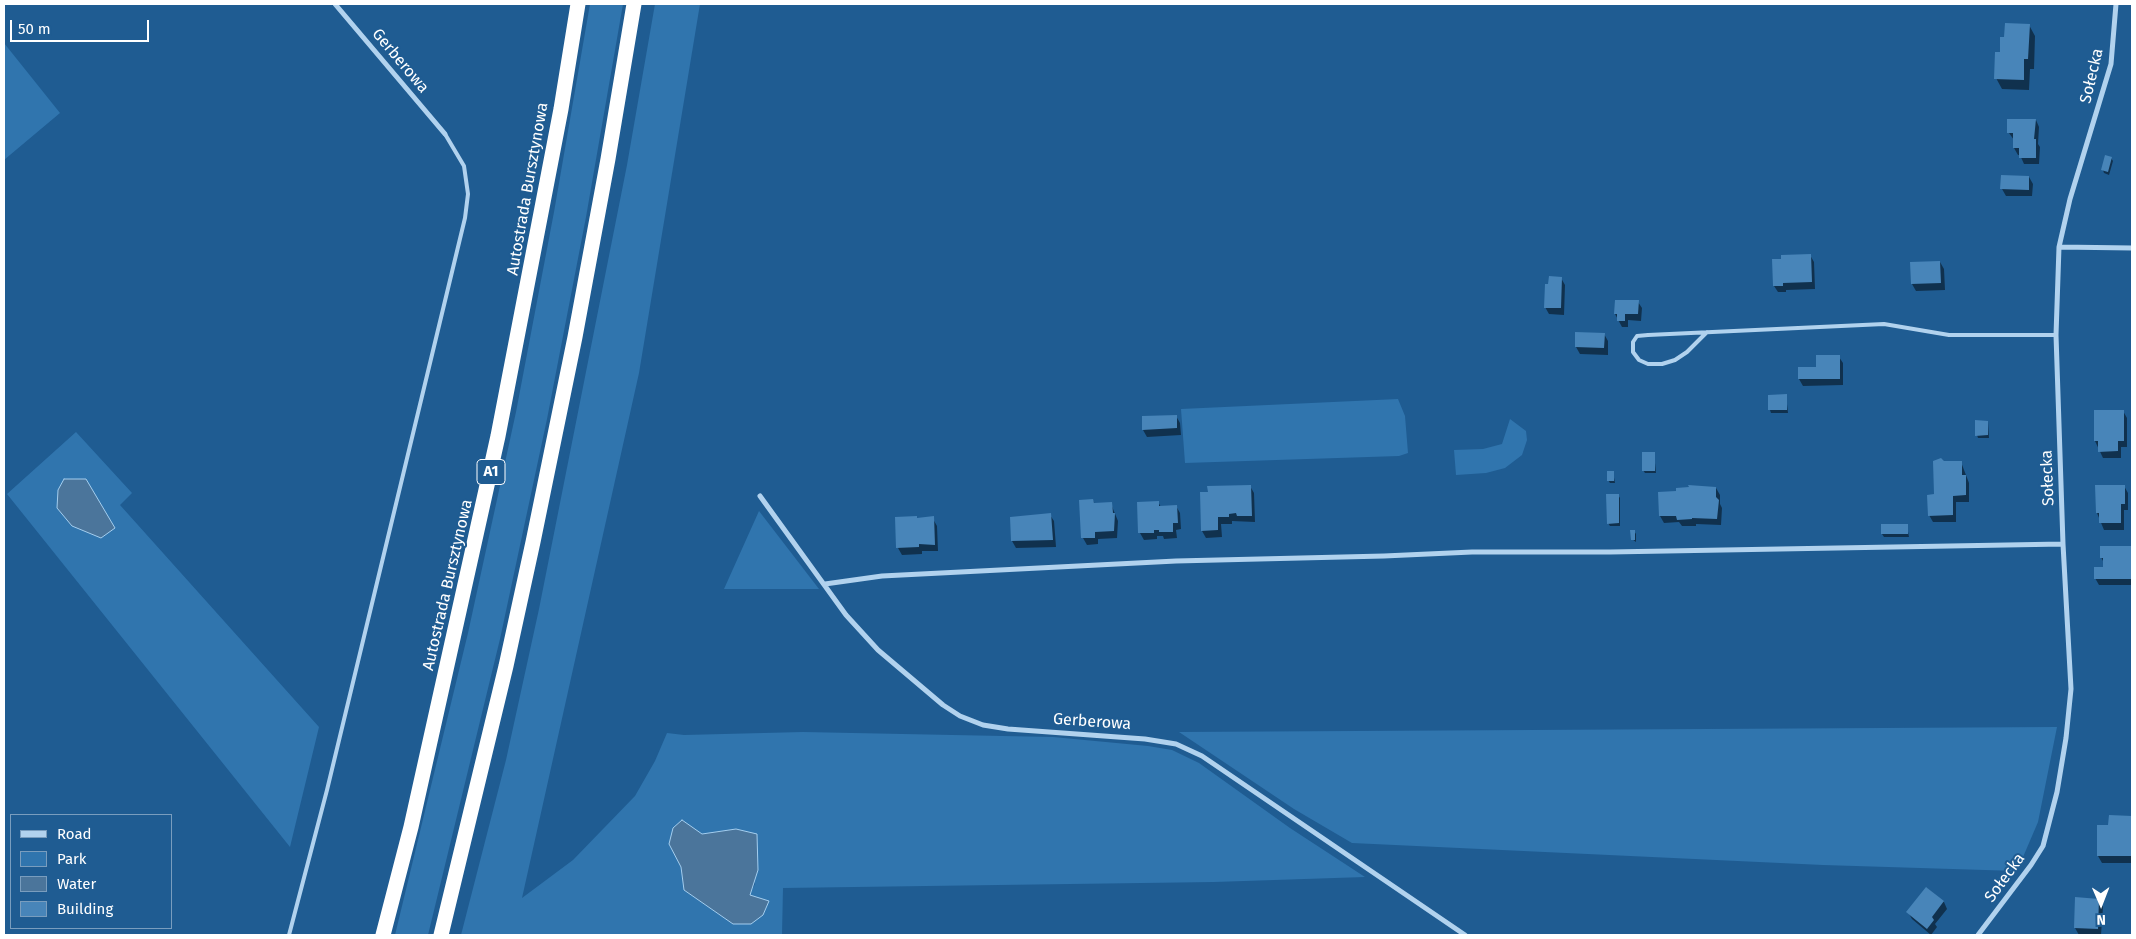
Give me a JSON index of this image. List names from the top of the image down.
{
  "streets": {
    "highway": ["Autostrada Bursztynowa", "A1"],
    "street": ["Gerberowa", "Sołecka"]
  },
  "legend": [
    "Road",
    "Park",
    "Water",
    "Building"
  ],
  "scale_bar": "50 m",
  "north": "bottom"
}
